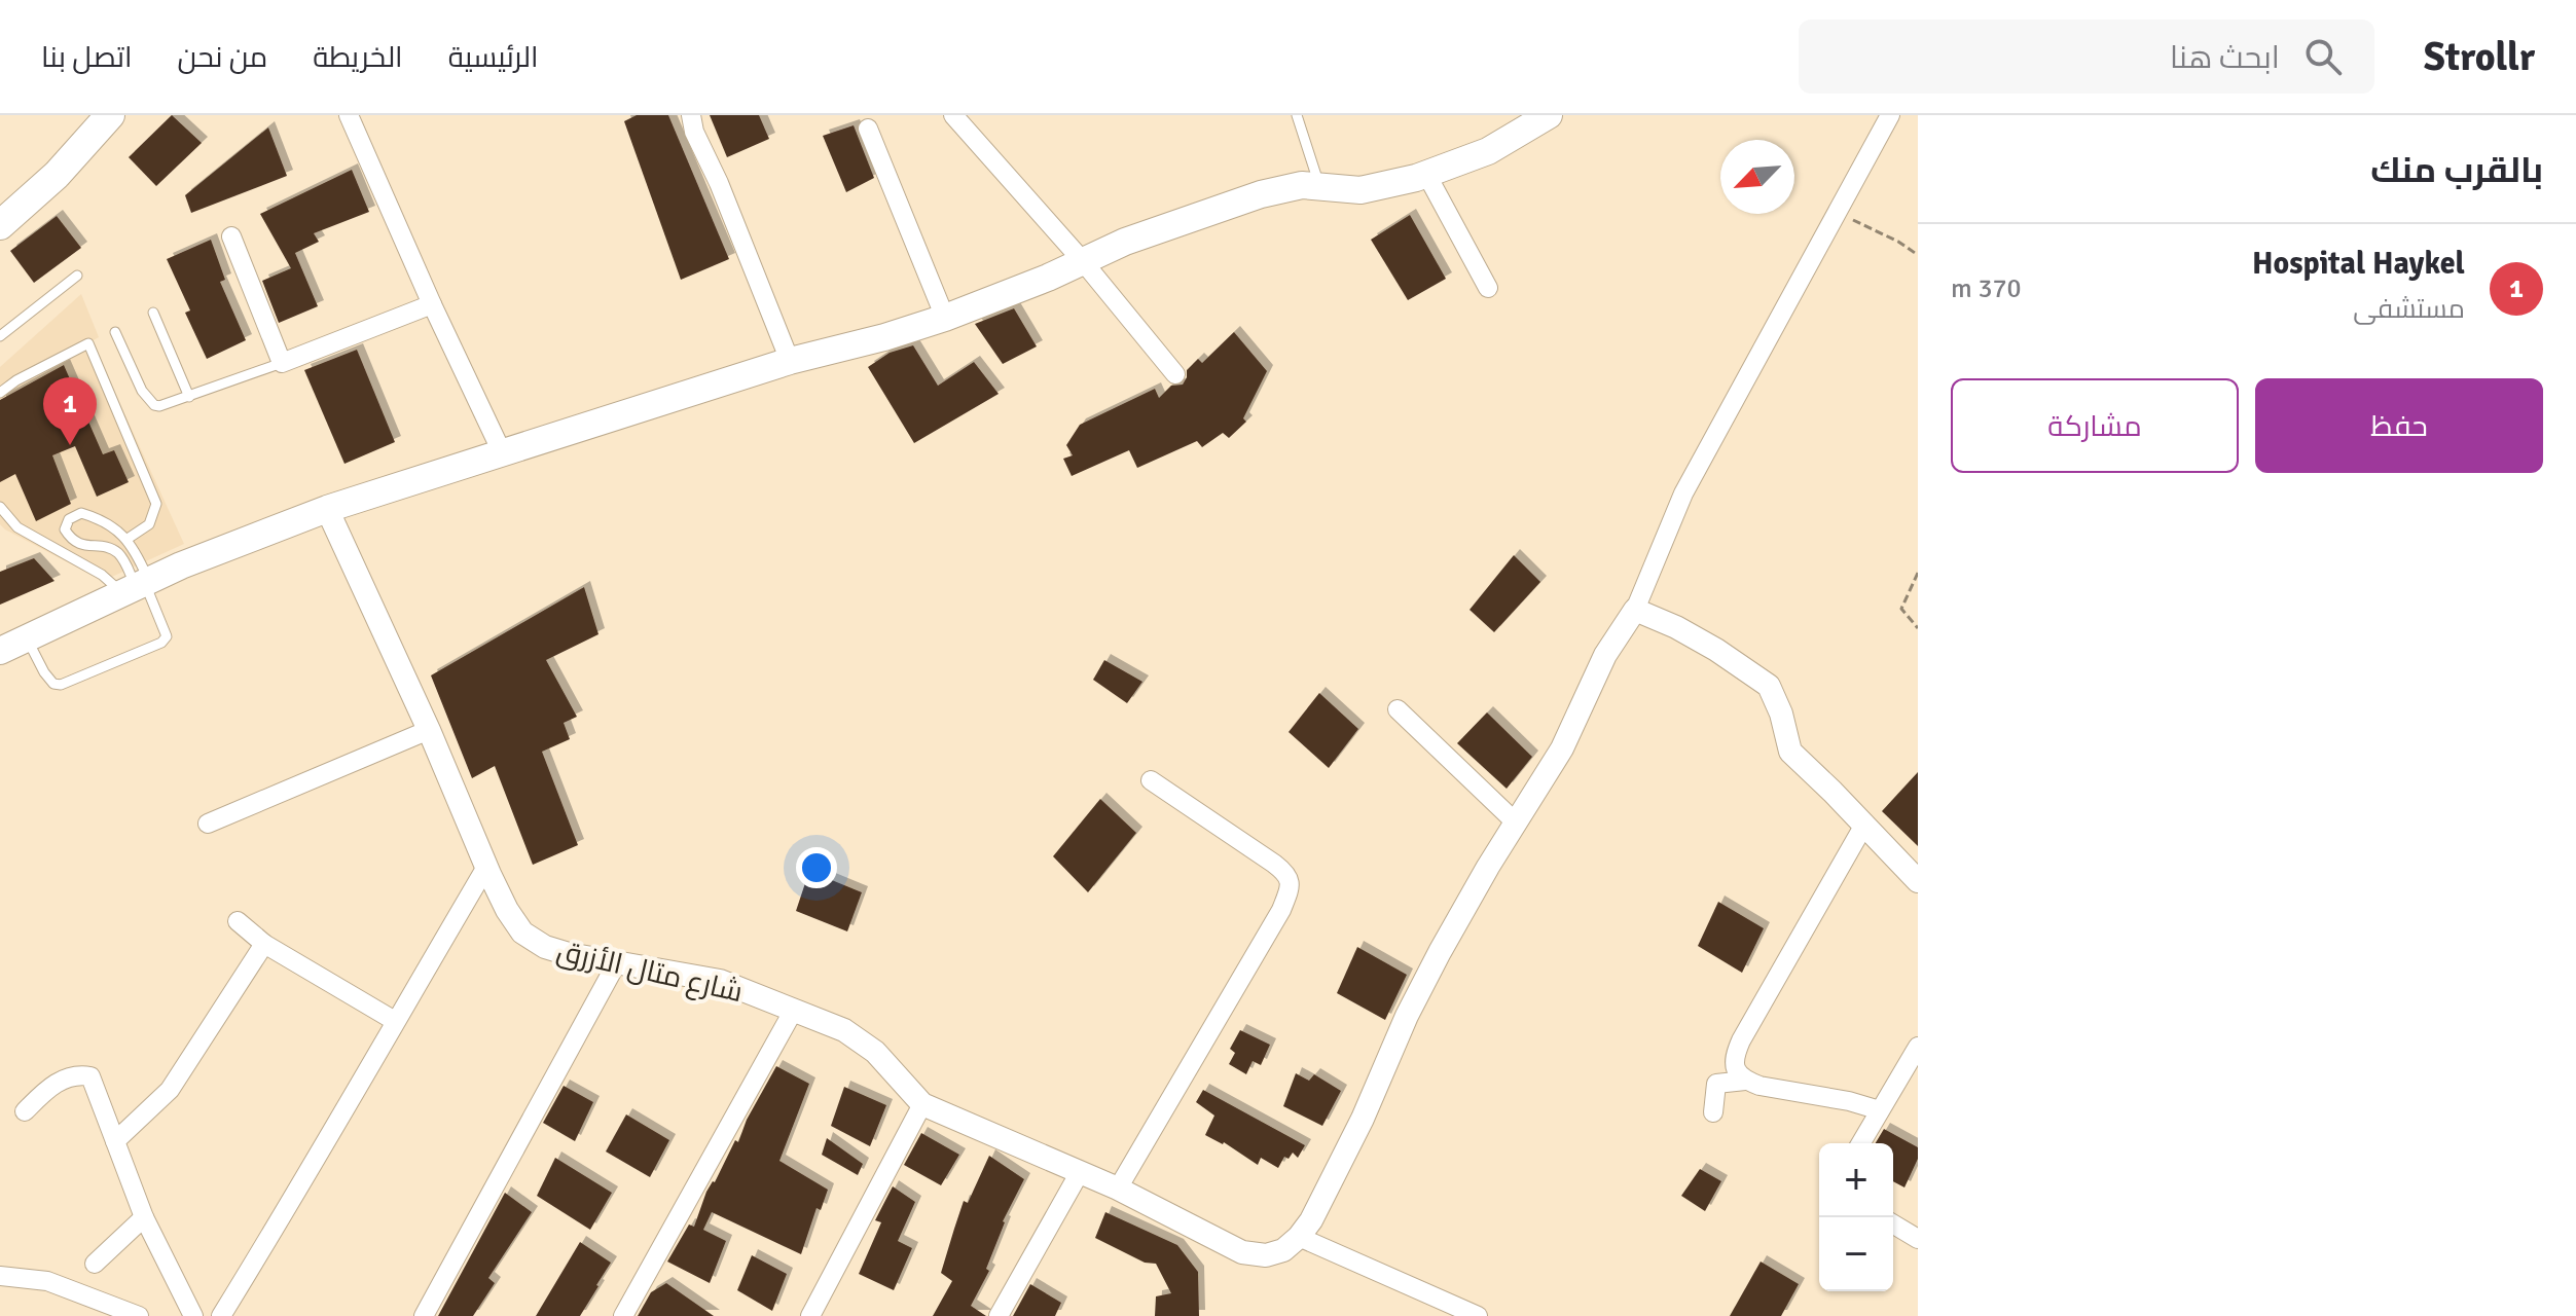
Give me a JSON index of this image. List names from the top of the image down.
{
  "streets": {
    "street": ["شارع متال الأزرق"]
  },
  "north": "bottom left",
  "page": {
    "header": "Strollr",
    "search": "ابحث هنا",
    "nav": [
      "الرئيسية",
      "الخريطة",
      "من نحن",
      "اتصل بنا"
    ],
    "heading": "بالقرب منك",
    "list": [
      {
        "mark": "1",
        "name": "Hospital Haykel",
        "note": "مستشفى",
        "value": "370 m"
      }
    ],
    "buttons": ["حفظ", "مشاركة"],
    "pins": "1",
    "map_buttons": ["+", "−"]
  }
}
